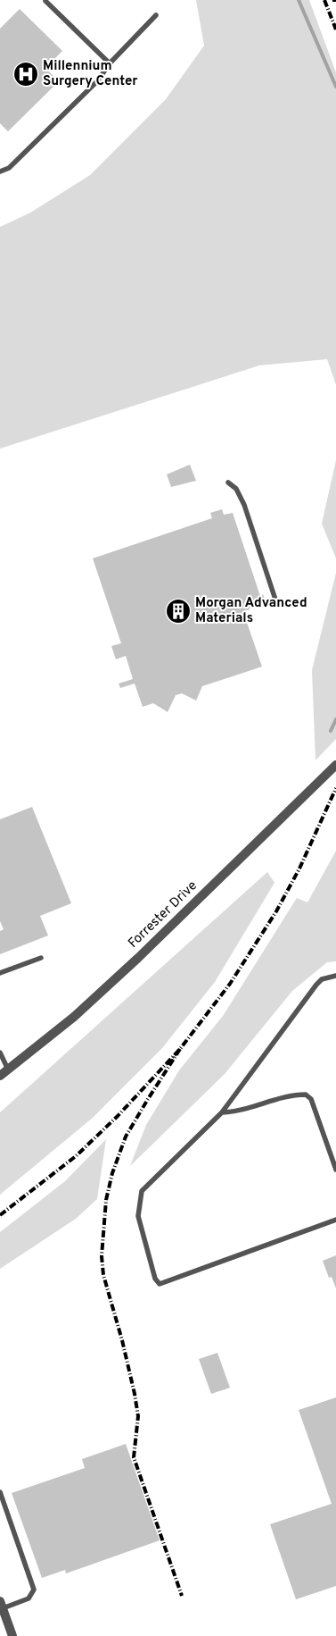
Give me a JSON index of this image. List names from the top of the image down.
{
  "streets": {
    "street": ["Forrester Drive"]
  },
  "places": {
    "hospital": ["Millennium Surgery Center"],
    "building": ["Morgan Advanced Materials"]
  }
}
